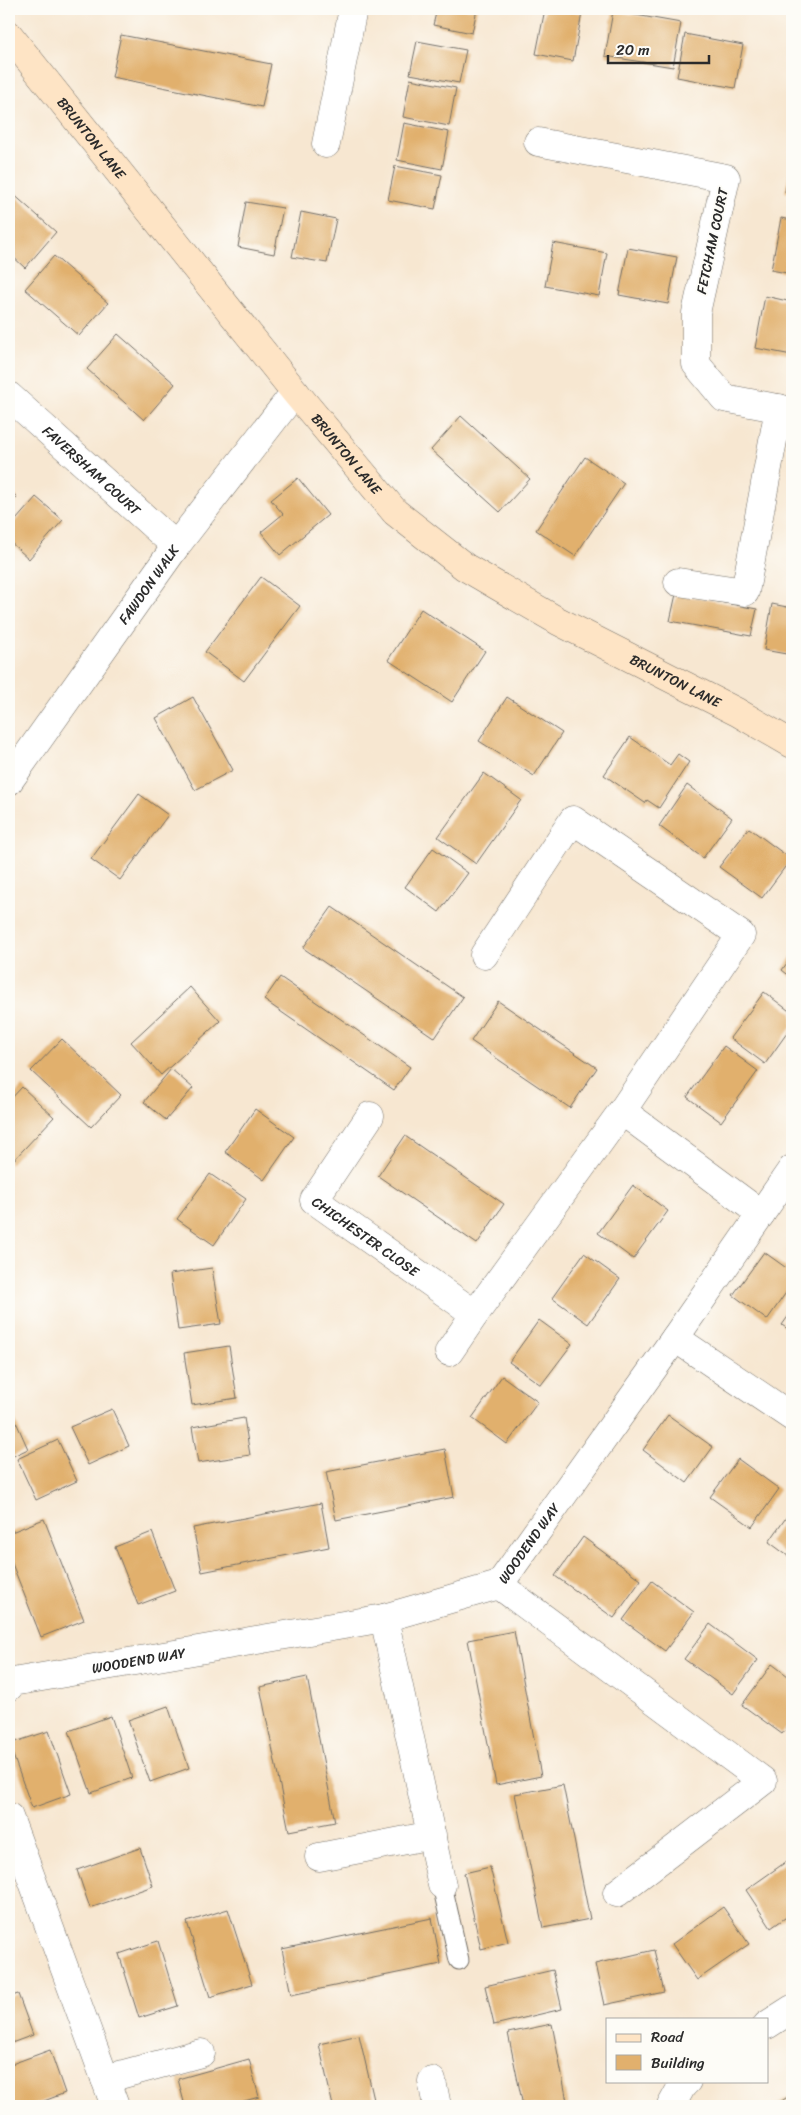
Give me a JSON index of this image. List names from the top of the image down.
{
  "streets": {
    "street": [
      "BRUNTON LANE",
      "FETCHAM COURT",
      "FAVERSHAM COURT",
      "FAWDON WALK",
      "CHICHESTER CLOSE",
      "WOODEND WAY"
    ]
  },
  "crossings": [
    ["BRUNTON LANE", "FAWDON WALK"],
    ["FAVERSHAM COURT", "FAWDON WALK"]
  ],
  "legend": ["Road", "Building"],
  "scale_bar": "20 m"
}
